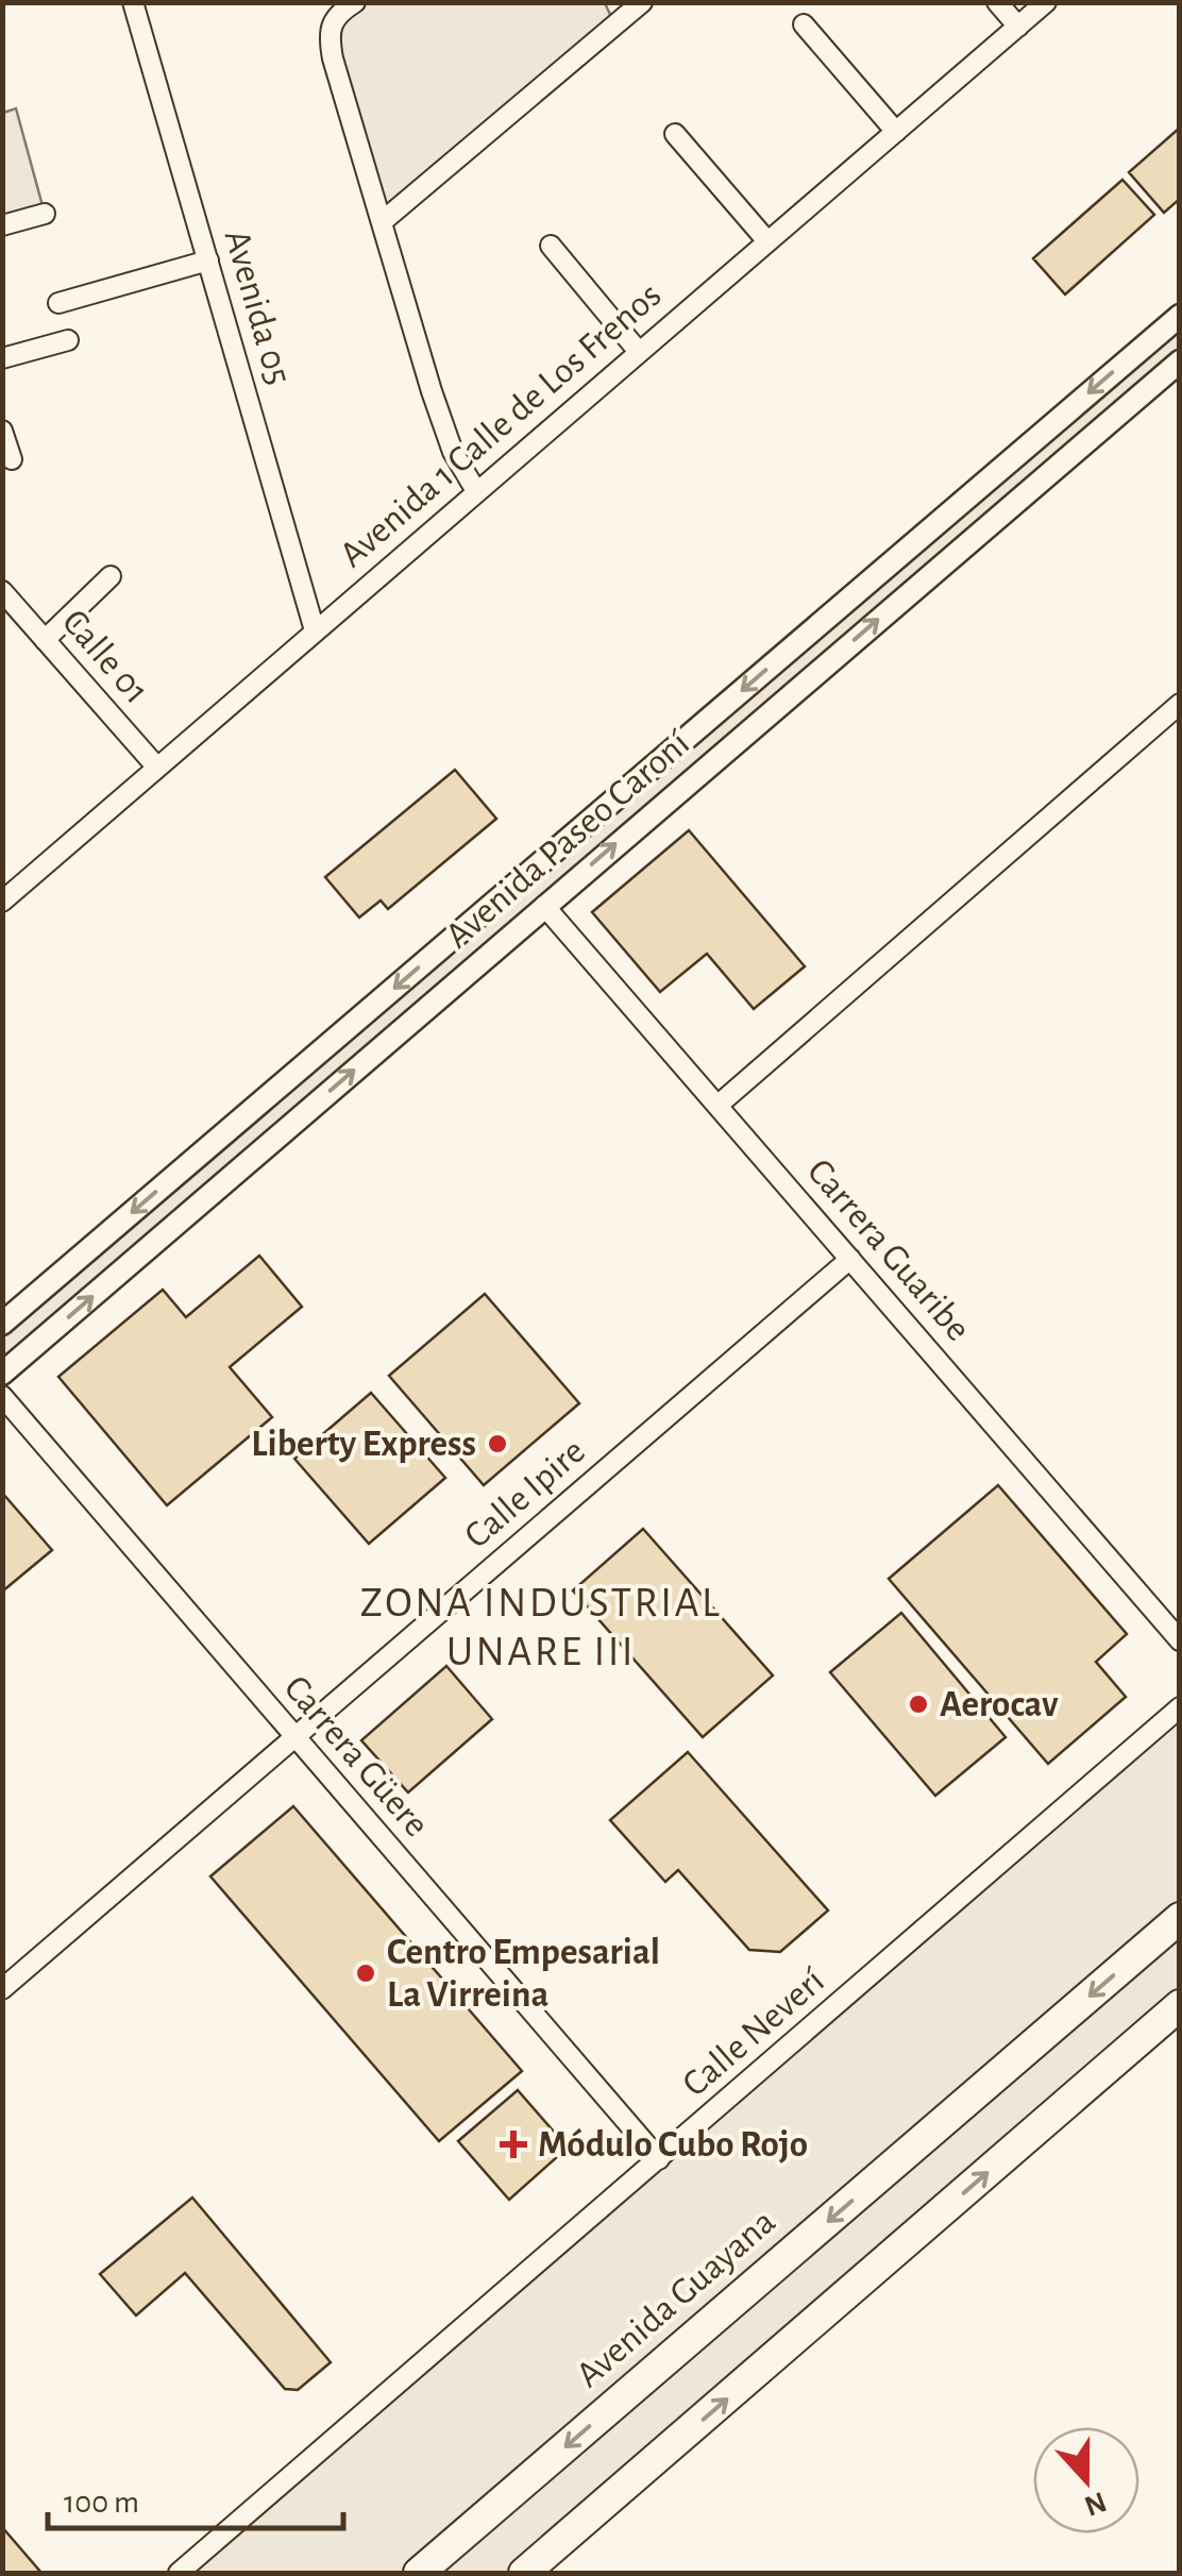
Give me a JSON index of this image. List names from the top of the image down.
{
  "streets": {
    "main road": ["Avenida Guayana"],
    "street": [
      "Avenida 05",
      "Avenida 1 Calle de Los Frenos",
      "Calle 01",
      "Avenida Paseo Caroní",
      "Carrera Guaribe",
      "Calle Ipire",
      "Carrera Güere",
      "Calle Neverí"
    ]
  },
  "crossings": [
    ["Avenida 05", "Avenida 1 Calle de Los Frenos"],
    ["Avenida 1 Calle de Los Frenos", "Calle 01"],
    ["Avenida Paseo Caroní", "Carrera Guaribe"],
    ["Carrera Guaribe", "Calle Ipire"],
    ["Calle Ipire", "Carrera Güere"],
    ["Carrera Güere", "Calle Neverí"]
  ],
  "districts": ["ZONA INDUSTRIAL UNARE III"],
  "places": {
    "other": ["Liberty Express", "Aerocav", "Centro Empesarial La Virreina"],
    "health": ["Módulo Cubo Rojo"]
  },
  "scale_bar": "100 m",
  "north": "bottom"
}
